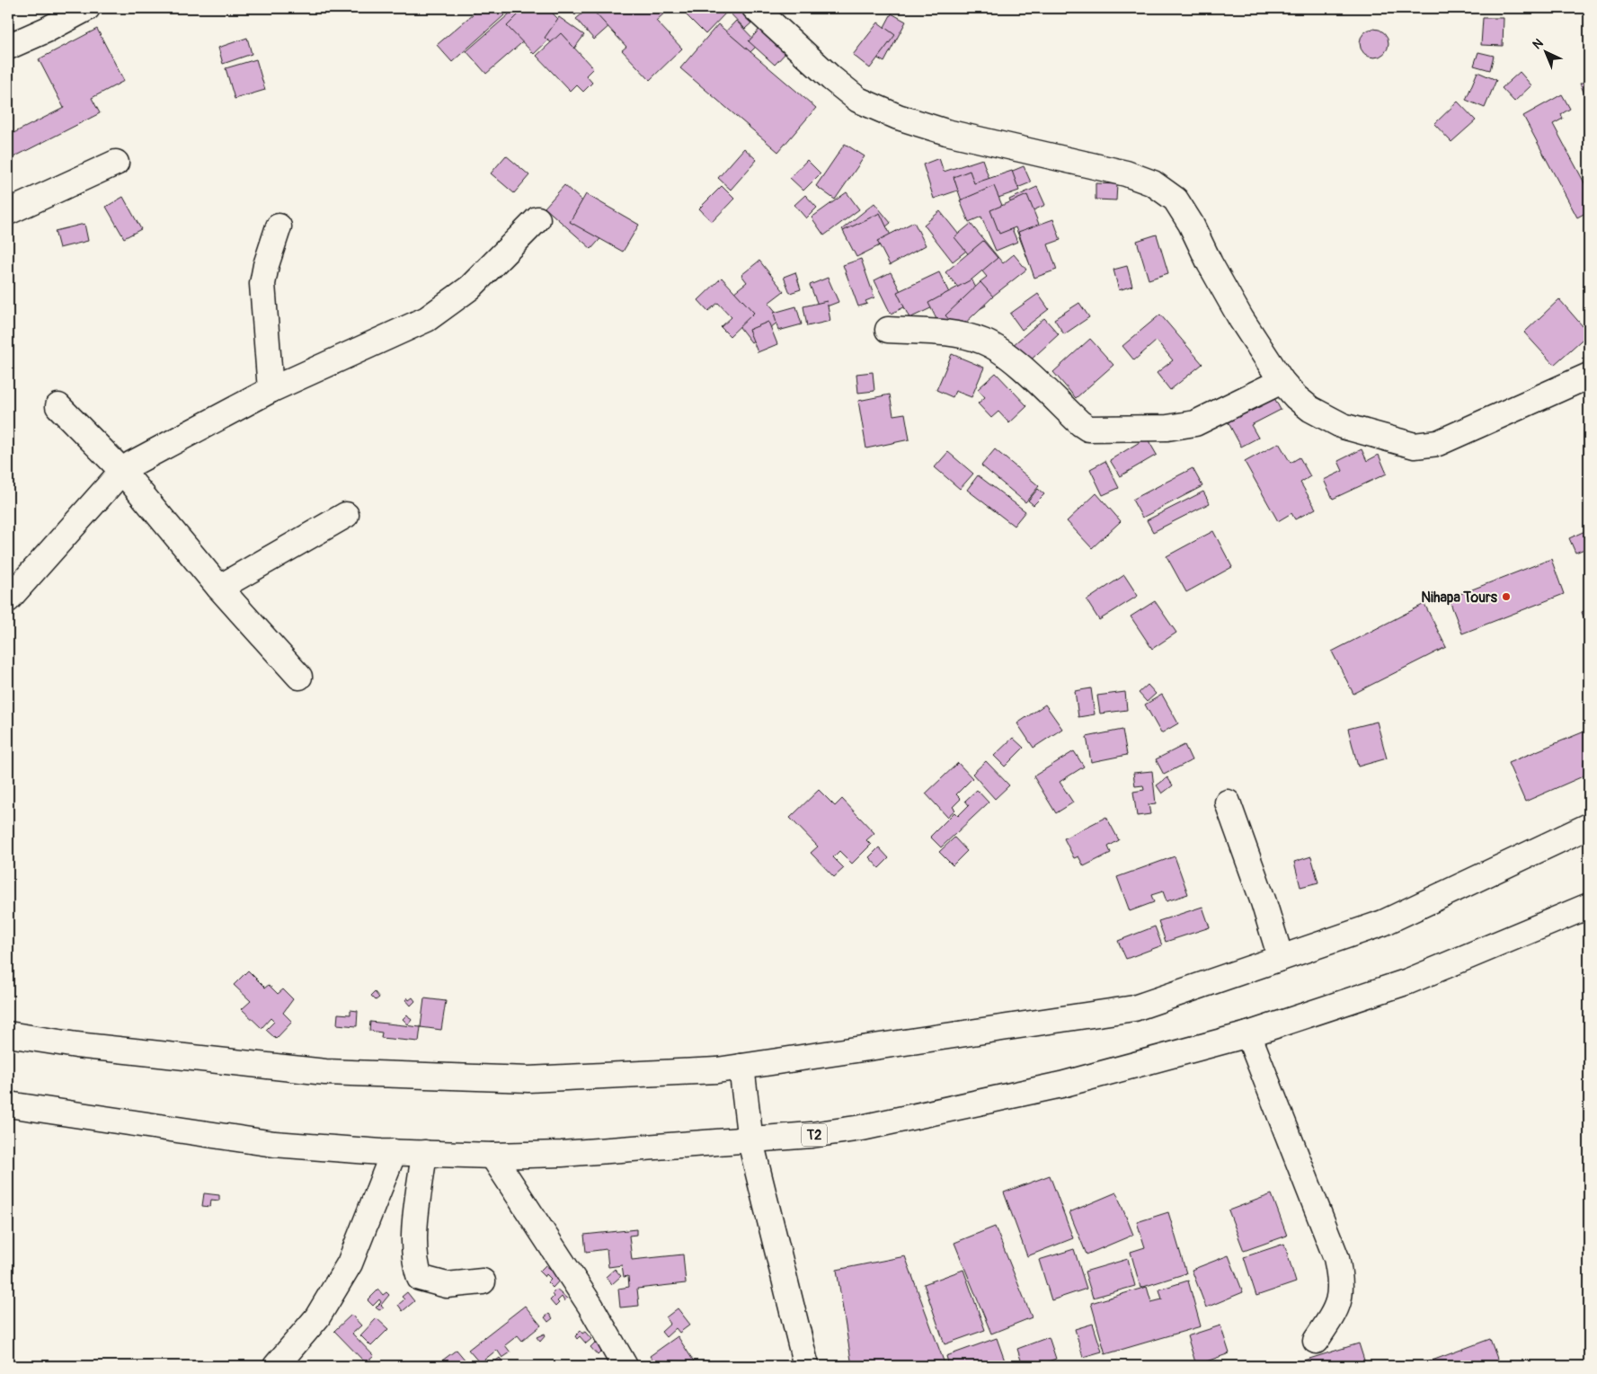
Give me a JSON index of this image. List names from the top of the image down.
{
  "streets": {
    "main road": ["T2"]
  },
  "places": ["Nihapa Tours"],
  "north": "top left"
}
